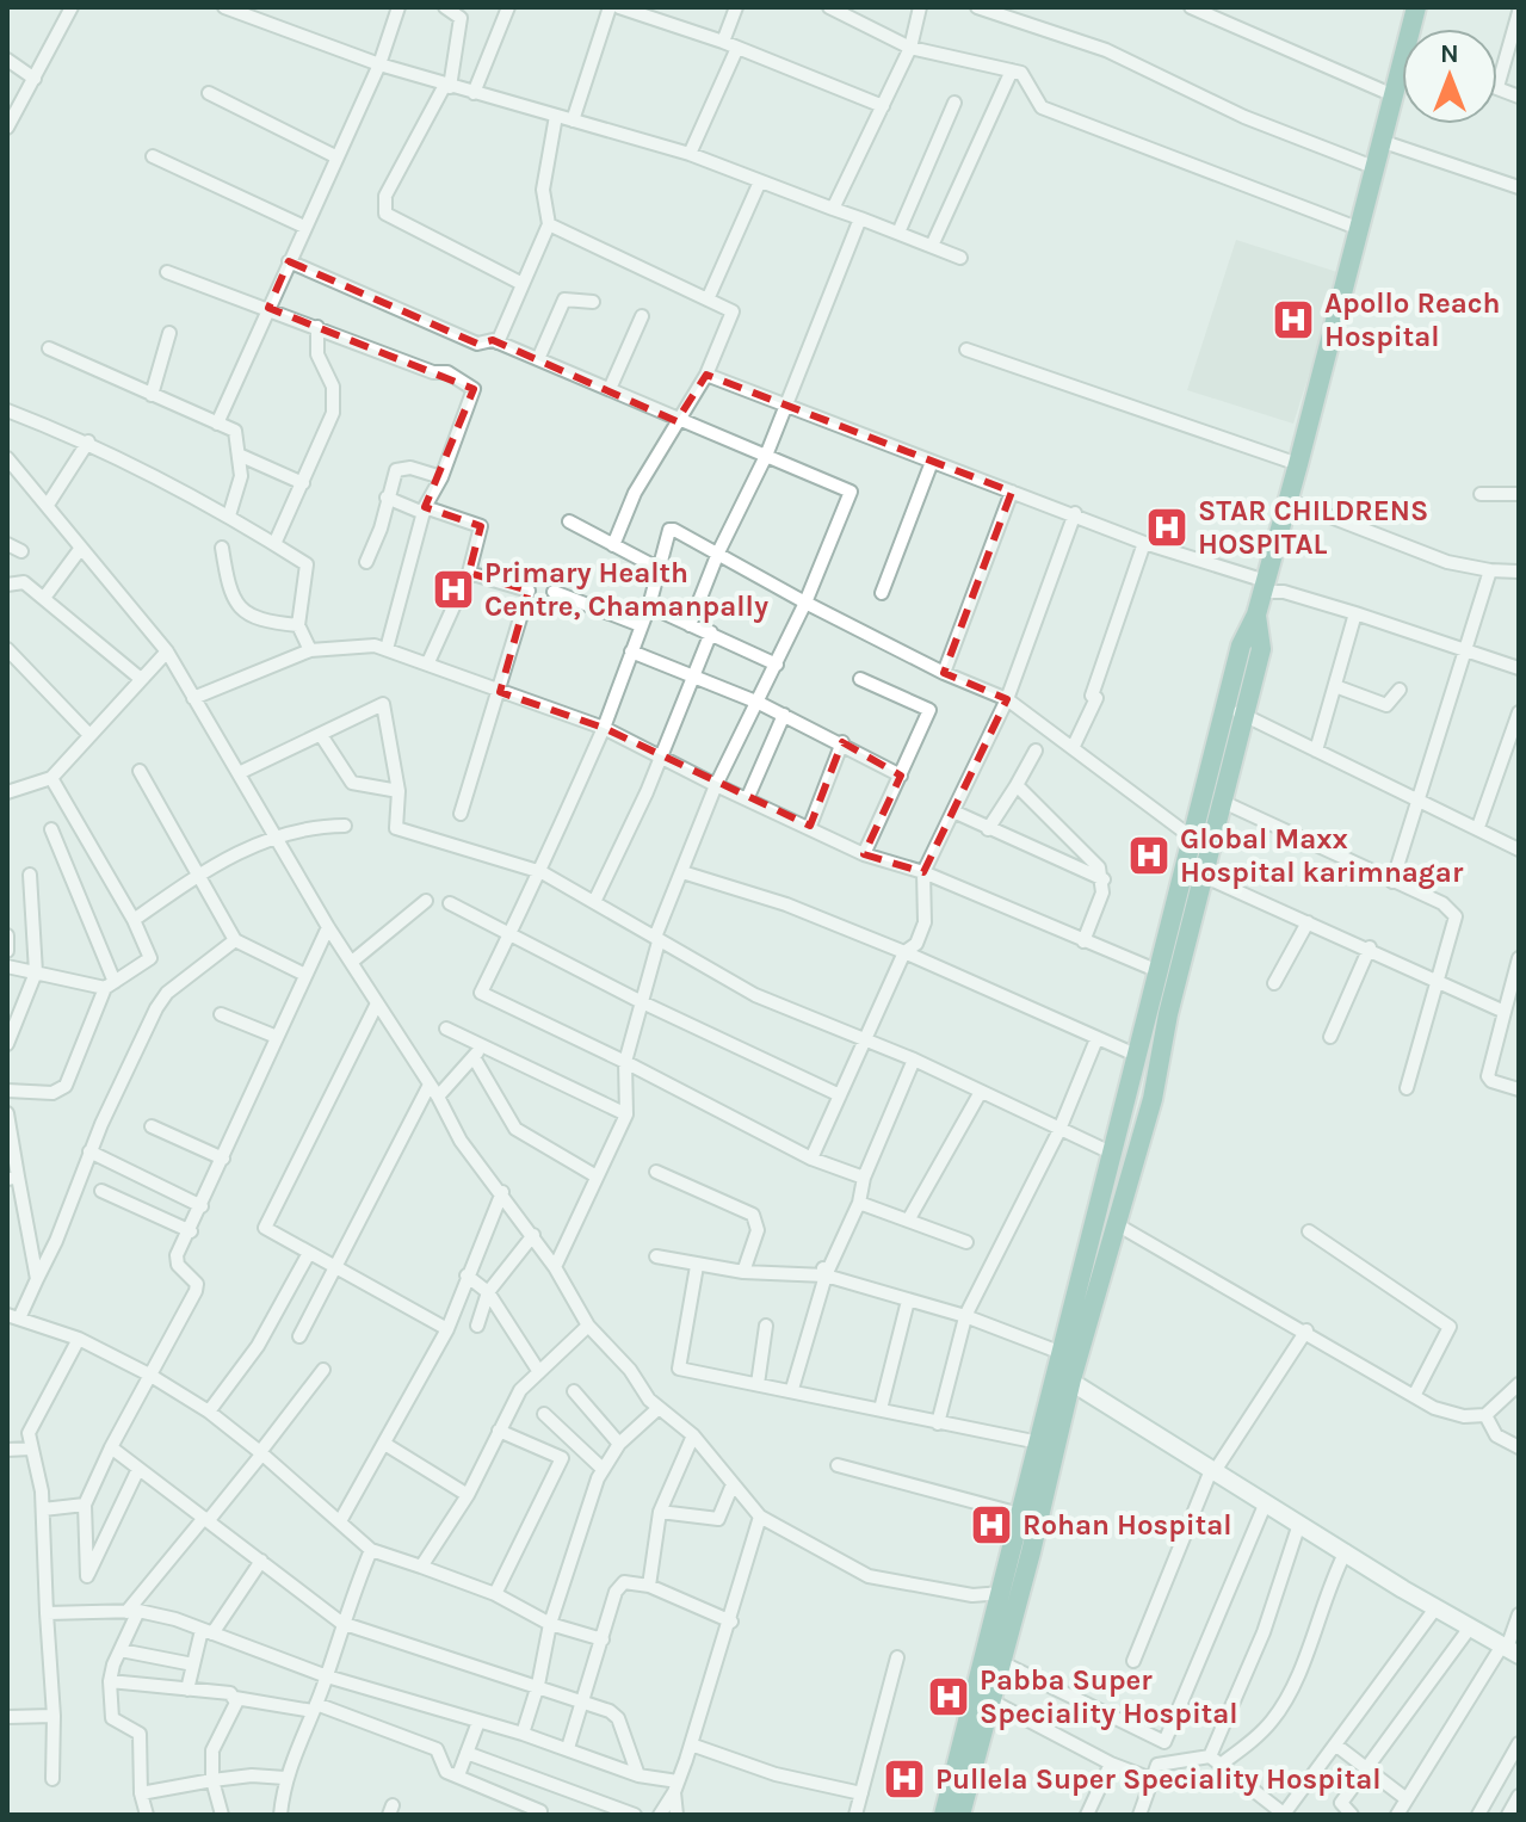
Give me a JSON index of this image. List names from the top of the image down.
{
  "places": {
    "hospital": [
      "Apollo Reach Hospital",
      "STAR CHILDRENS HOSPITAL",
      "Primary Health Centre, Chamanpally",
      "Global Maxx Hospital karimnagar",
      "Rohan Hospital",
      "Pabba Super Speciality Hospital",
      "Pullela Super Speciality Hospital"
    ]
  },
  "north": "top"
}
